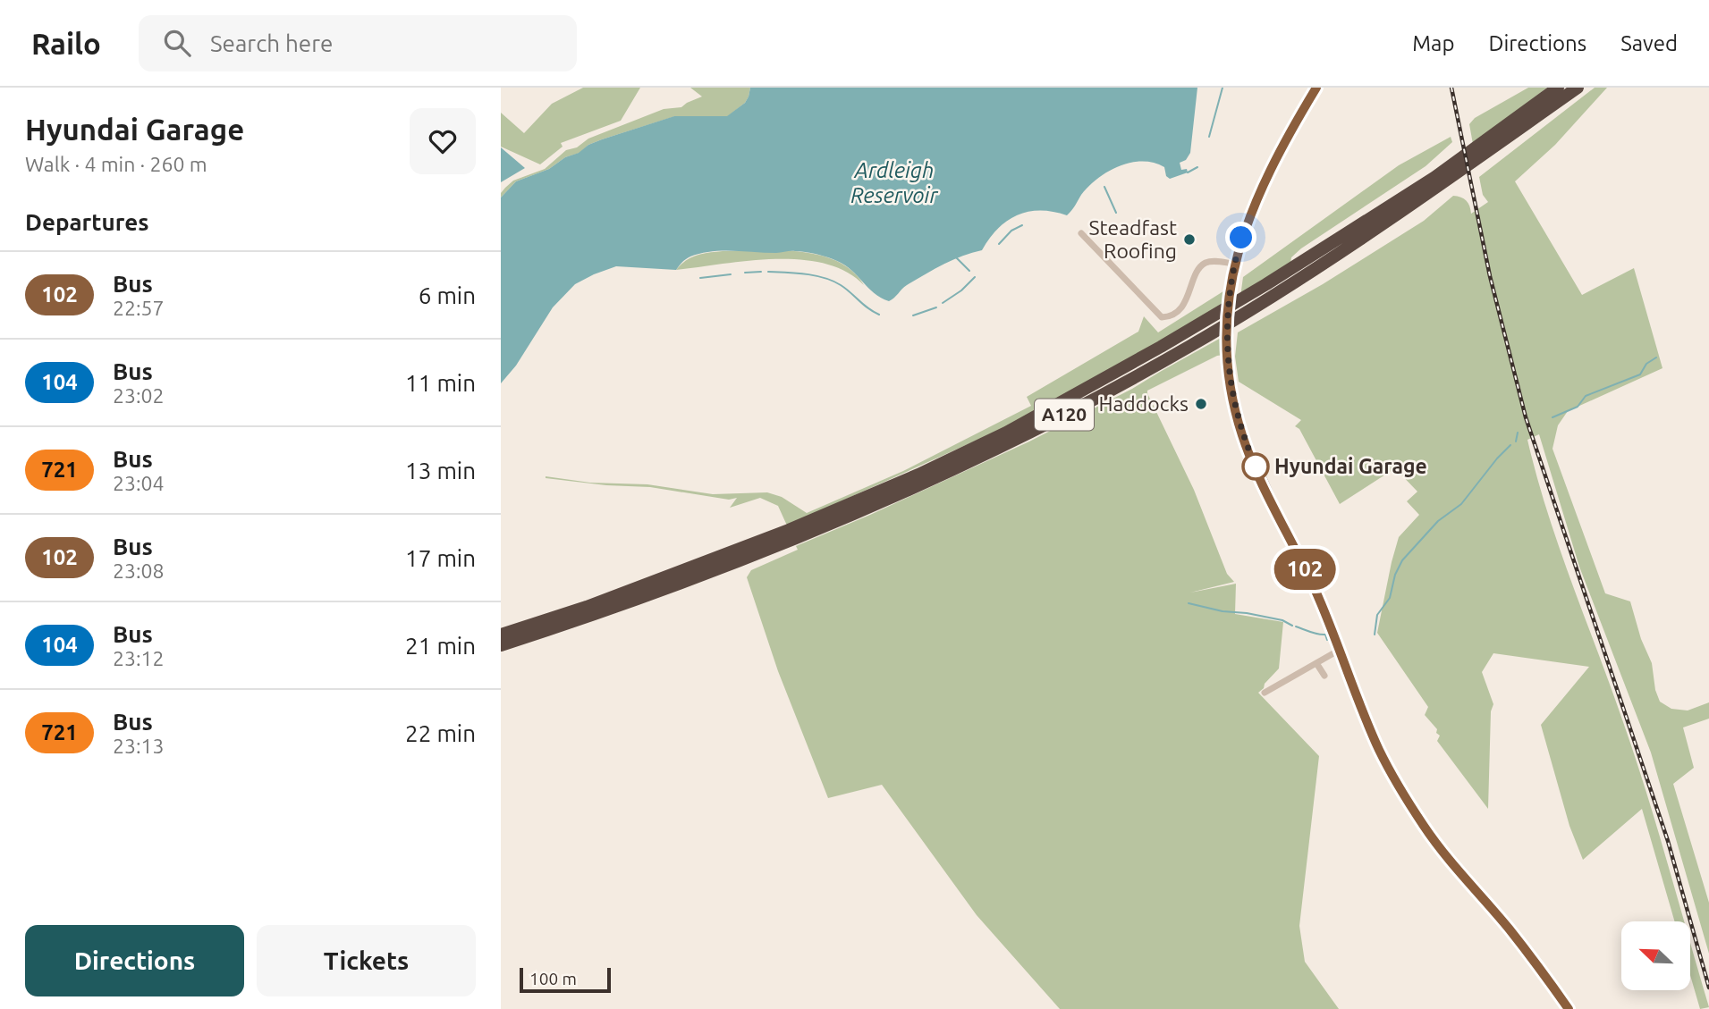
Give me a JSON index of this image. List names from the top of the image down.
{
  "streets": {
    "highway": ["A120"]
  },
  "water": ["Ardleigh Reservoir"],
  "places": ["Steadfast Roofing", "Haddocks", "Hyundai Garage"],
  "lines": ["bus line 102"],
  "scale_bar": "100 m",
  "north": "top left",
  "page": {
    "header": "Railo",
    "search": "Search here",
    "nav": ["Map", "Directions", "Saved"],
    "heading": [
      ["Hyundai Garage", "Walk · 4 min · 260 m"],
      "Departures"
    ],
    "on_map": "102",
    "list": [
      {
        "mark": "102",
        "name": "Bus",
        "note": "22:57",
        "value": "6 min"
      },
      {
        "mark": "104",
        "name": "Bus",
        "note": "23:02",
        "value": "11 min"
      },
      {
        "mark": "721",
        "name": "Bus",
        "note": "23:04",
        "value": "13 min"
      },
      {
        "mark": "102",
        "name": "Bus",
        "note": "23:08",
        "value": "17 min"
      },
      {
        "mark": "104",
        "name": "Bus",
        "note": "23:12",
        "value": "21 min"
      },
      {
        "mark": "721",
        "name": "Bus",
        "note": "23:13",
        "value": "22 min"
      }
    ],
    "buttons": ["Directions", "Tickets"],
    "scale": "100 m"
  }
}
